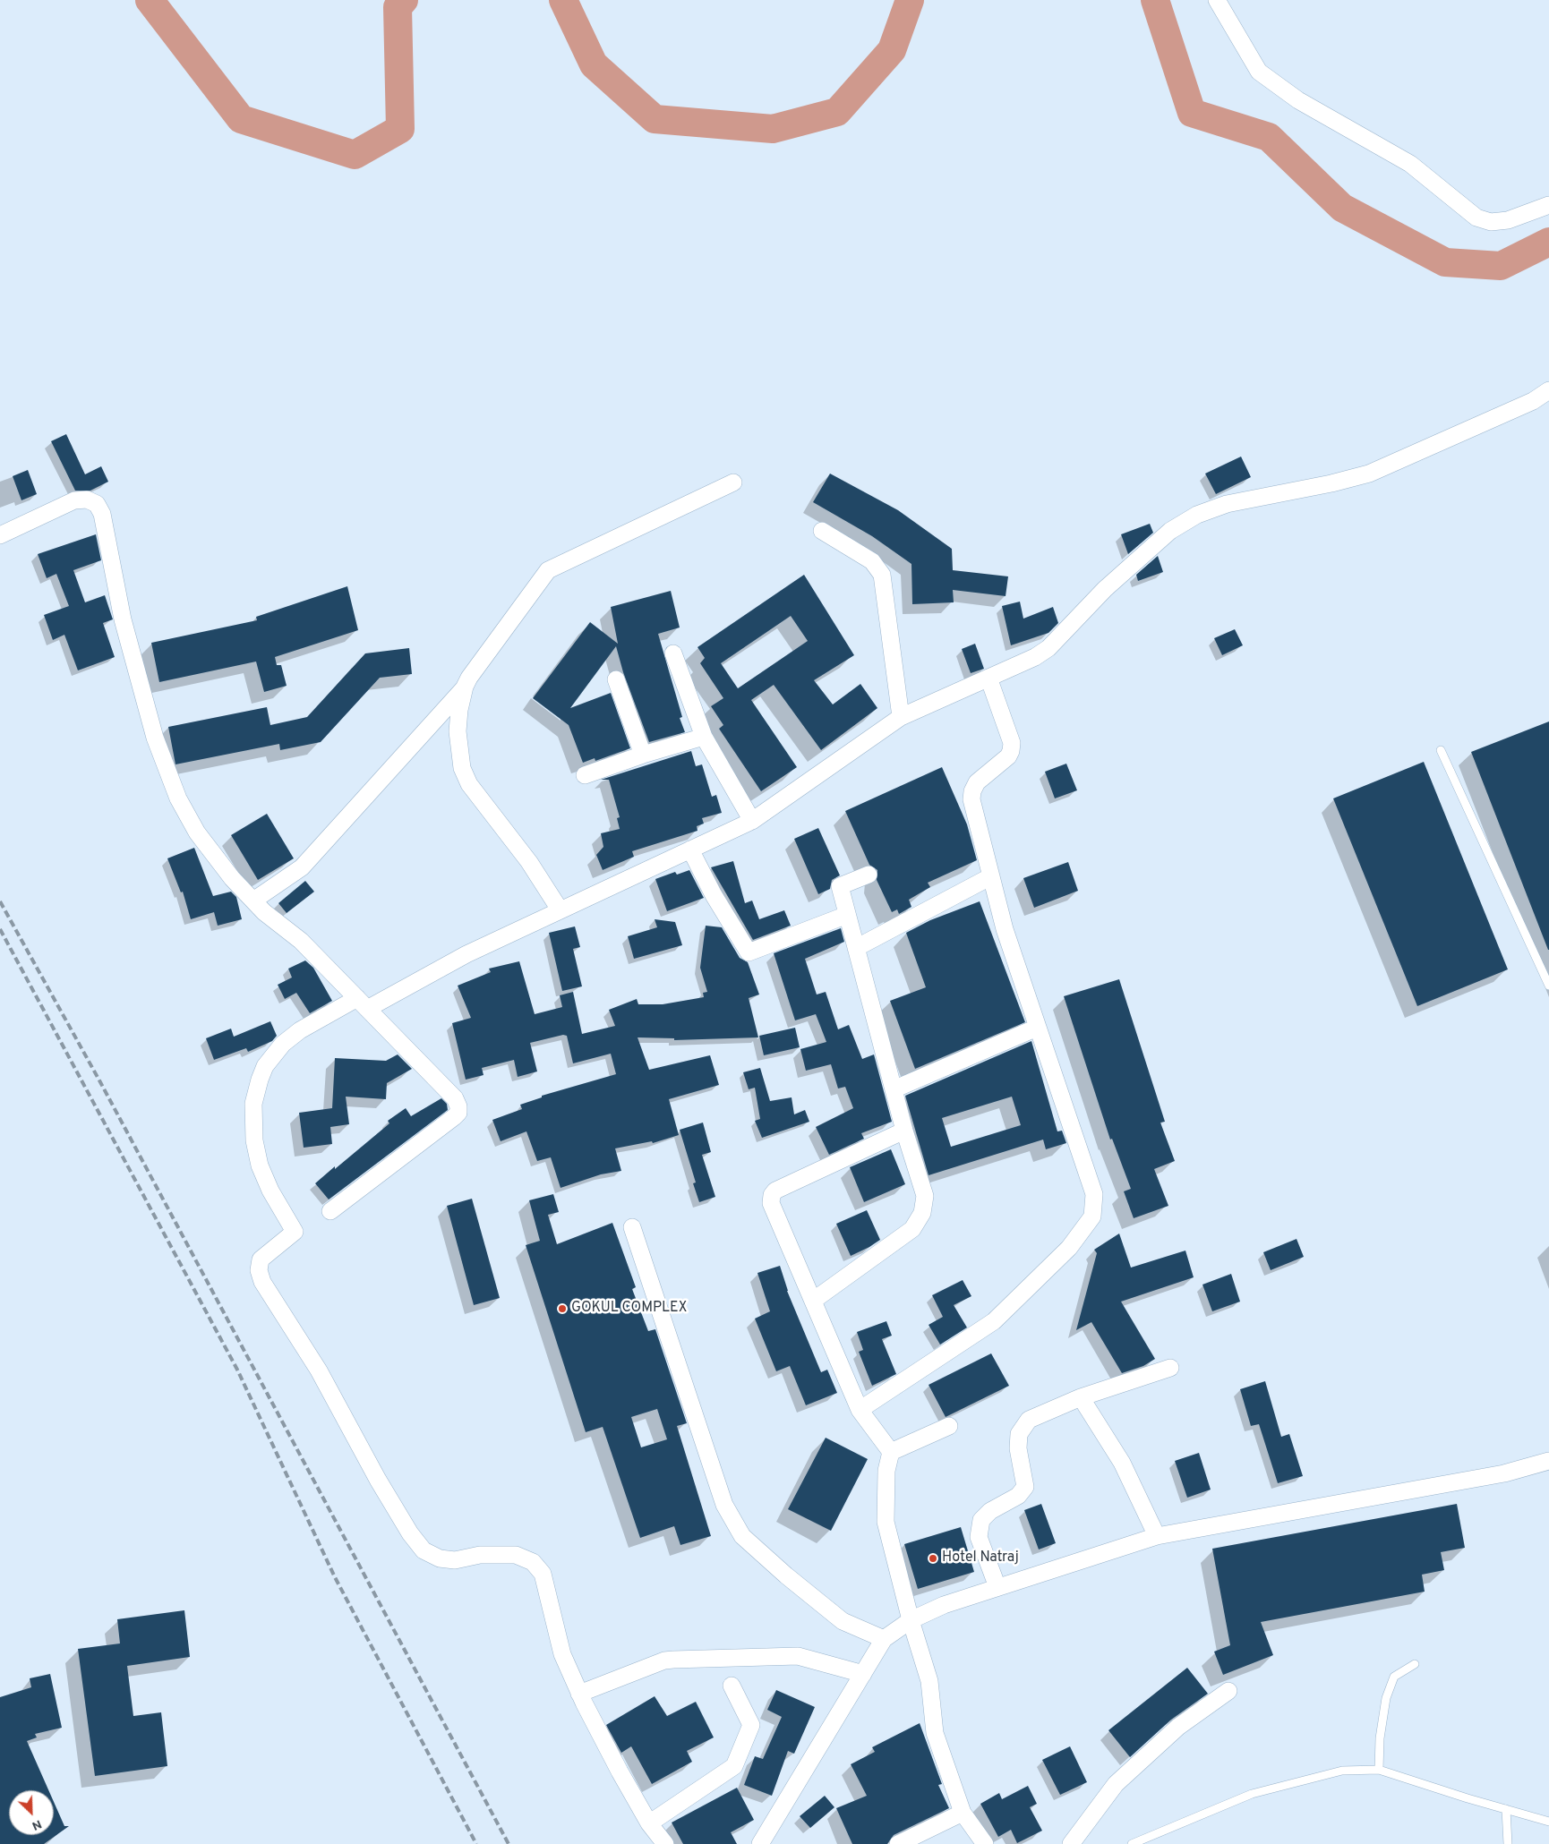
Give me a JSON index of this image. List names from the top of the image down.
{
  "places": ["GOKUL COMPLEX", "Hotel Natraj"],
  "north": "bottom right"
}
